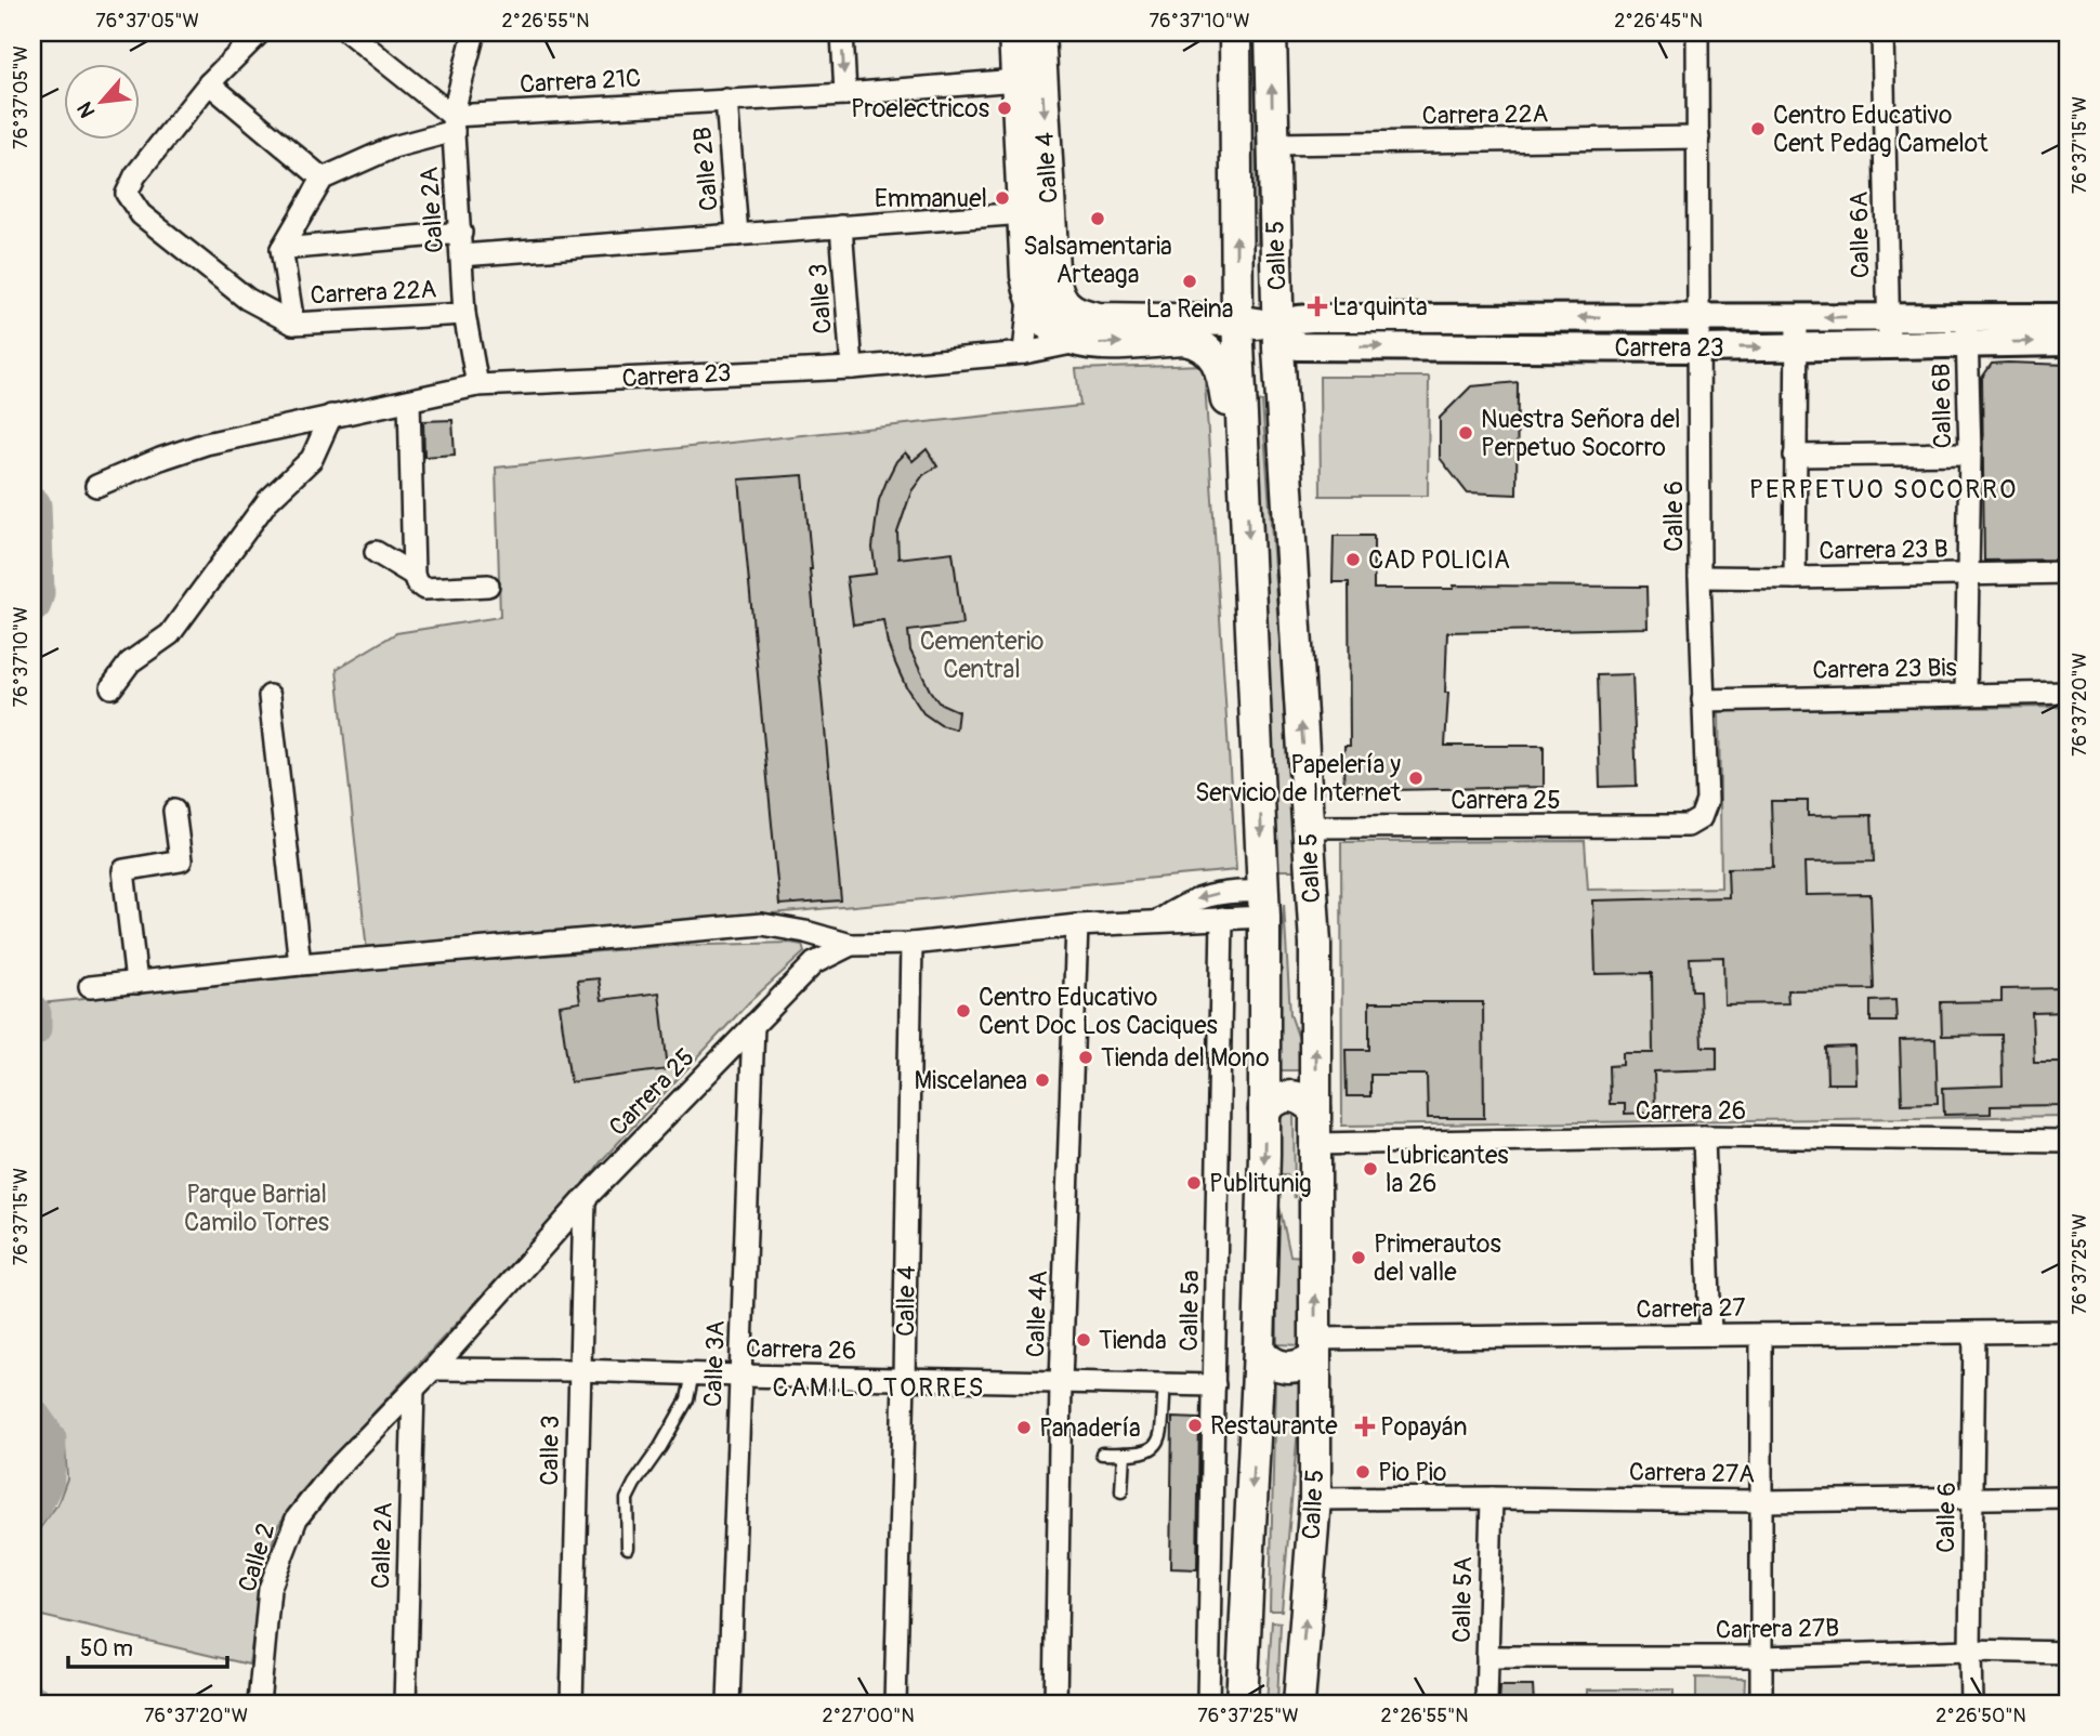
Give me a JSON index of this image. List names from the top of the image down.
{
  "streets": {
    "main road": ["Calle 4", "Calle 5", "Carrera 23"],
    "street": [
      "Carrera 21C",
      "Carrera 22A",
      "Calle 2B",
      "Calle 2A",
      "Calle 6A",
      "Calle 3",
      "Calle 6B",
      "Calle 6",
      "Carrera 23 B",
      "Carrera 23 Bis",
      "Carrera 25",
      "Carrera 26",
      "Carrera 27",
      "Calle 5ª",
      "Calle 4A",
      "Calle 3A",
      "Carrera 27A",
      "Calle 2",
      "Calle 5A",
      "Carrera 27B"
    ]
  },
  "crossings": [
    ["Carrera 21C", "Calle 4"],
    ["Carrera 21C", "Calle 2B"],
    ["Carrera 21C", "Calle 2A"],
    ["Carrera 22A", "Calle 2A"],
    ["Carrera 22A", "Calle 5"],
    ["Carrera 22A", "Calle 6"],
    ["Calle 4", "Carrera 23"],
    ["Calle 4", "Carrera 25"],
    ["Calle 4", "Carrera 26"],
    ["Calle 2A", "Carrera 23"],
    ["Calle 2A", "Carrera 25"],
    ["Calle 6A", "Carrera 23"],
    ["Calle 5", "Carrera 23"],
    ["Calle 5", "Carrera 25"],
    ["Calle 5", "Carrera 26"],
    ["Calle 5", "Carrera 27"],
    ["Calle 5", "Carrera 27A"],
    ["Calle 3", "Carrera 23"],
    ["Calle 3", "Carrera 25"],
    ["Calle 3", "Carrera 26"],
    ["Carrera 23", "Calle 6B"],
    ["Carrera 23", "Calle 6"],
    ["Calle 6B", "Carrera 23 B"],
    ["Calle 6B", "Carrera 23 Bis"],
    ["Calle 6", "Carrera 23 B"],
    ["Calle 6", "Carrera 23 Bis"],
    ["Calle 6", "Carrera 25"],
    ["Calle 6", "Carrera 27"],
    ["Calle 6", "Carrera 27A"],
    ["Calle 6", "Carrera 27B"],
    ["Carrera 25", "Carrera 26"],
    ["Carrera 25", "Calle 5ª"],
    ["Carrera 25", "Calle 4A"],
    ["Carrera 25", "Calle 3A"],
    ["Carrera 25", "Calle 2"],
    ["Carrera 26", "Calle 5ª"],
    ["Carrera 26", "Calle 4A"],
    ["Carrera 26", "Calle 3A"],
    ["Carrera 27A", "Calle 5A"],
    ["Calle 5A", "Carrera 27B"]
  ],
  "districts": ["PERPETUO SOCORRO", "CAMILO TORRES"],
  "parks": ["Cementerio Central", "Parque Barrial Camilo Torres"],
  "places": {
    "other": [
      "Proelectricos",
      "Centro Educativo Cent Pedag Camelot",
      "Emmanuel",
      "Salsamentaria Arteaga",
      "La Reina",
      "Nuestra Señora del Perpetuo Socorro",
      "CAD POLICIA",
      "Papelería y Servicio de Internet",
      "Centro Educativo Cent Doc Los Caciques",
      "Tienda del Mono",
      "Miscelanea",
      "Lubricantes la 26",
      "Publitunig",
      "Primerautos del valle",
      "Tienda",
      "Restaurante",
      "Panadería",
      "Pio Pio"
    ],
    "health": ["La quinta", "Popayán"]
  },
  "scale_bar": "50 m",
  "north": "bottom left",
  "coordinates": [
    "76°37'05\"W",
    "2°26'55\"N",
    "76°37'10\"W",
    "2°26'45\"N",
    "76°37'15\"W",
    "76°37'20\"W",
    "76°37'25\"W",
    "2°27'00\"N",
    "2°26'50\"N"
  ]
}
